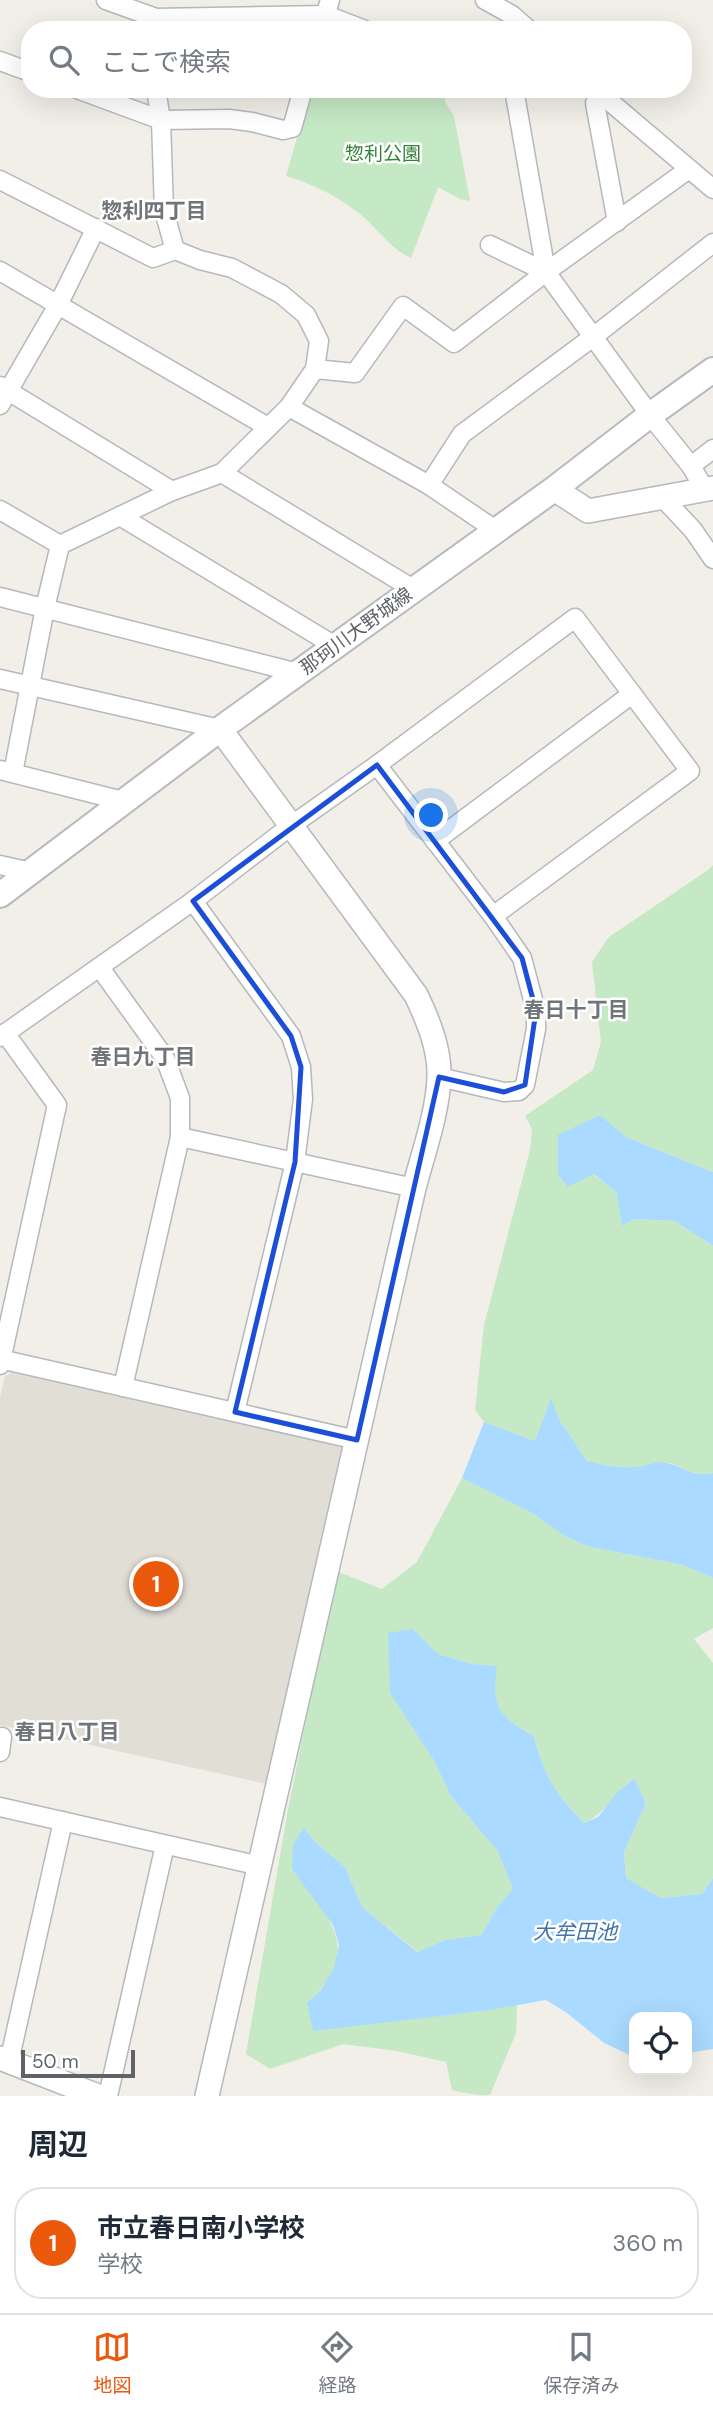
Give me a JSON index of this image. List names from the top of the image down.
{
  "streets": {
    "main road": ["那珂川大野城線"]
  },
  "districts": [
    "惣利四丁目",
    "春日十丁目",
    "春日九丁目",
    "春日八丁目"
  ],
  "water": ["大牟田池"],
  "parks": ["惣利公園"],
  "scale_bar": "50 m",
  "page": {
    "search": "ここで検索",
    "pins": "1",
    "scale": "50 m",
    "heading": "周辺",
    "list": [
      {
        "mark": "1",
        "name": "市立春日南小学校",
        "note": "学校",
        "value": "360 m"
      }
    ],
    "nav": ["地図", "経路", "保存済み"]
  }
}
